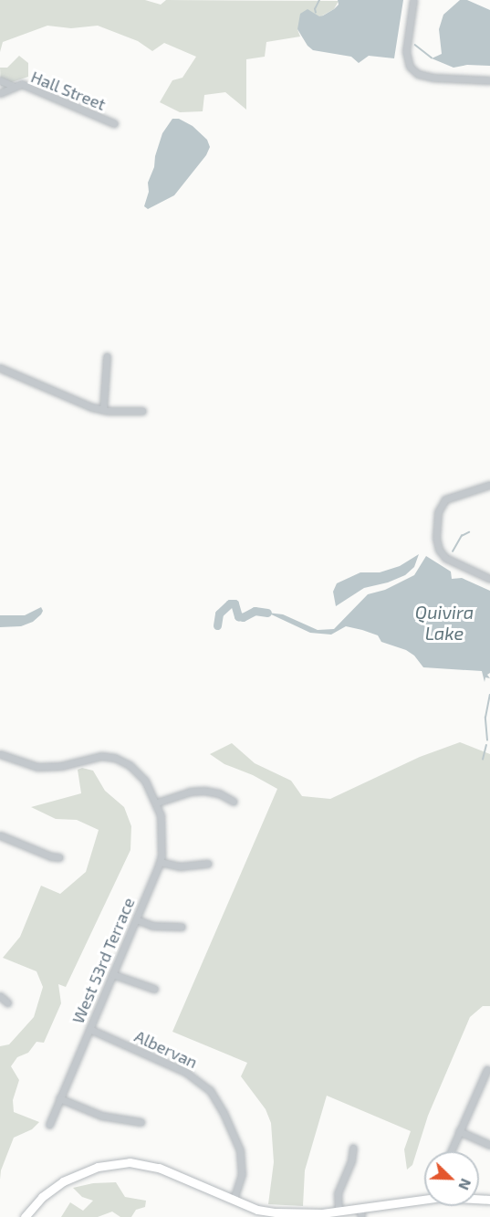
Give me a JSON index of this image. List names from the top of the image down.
{
  "streets": {
    "street": ["Hall Street", "West 53rd Terrace", "Albervan"]
  },
  "crossings": [
    ["West 53rd Terrace", "Albervan"]
  ],
  "water": ["Quivira Lake"],
  "north": "bottom right"
}
